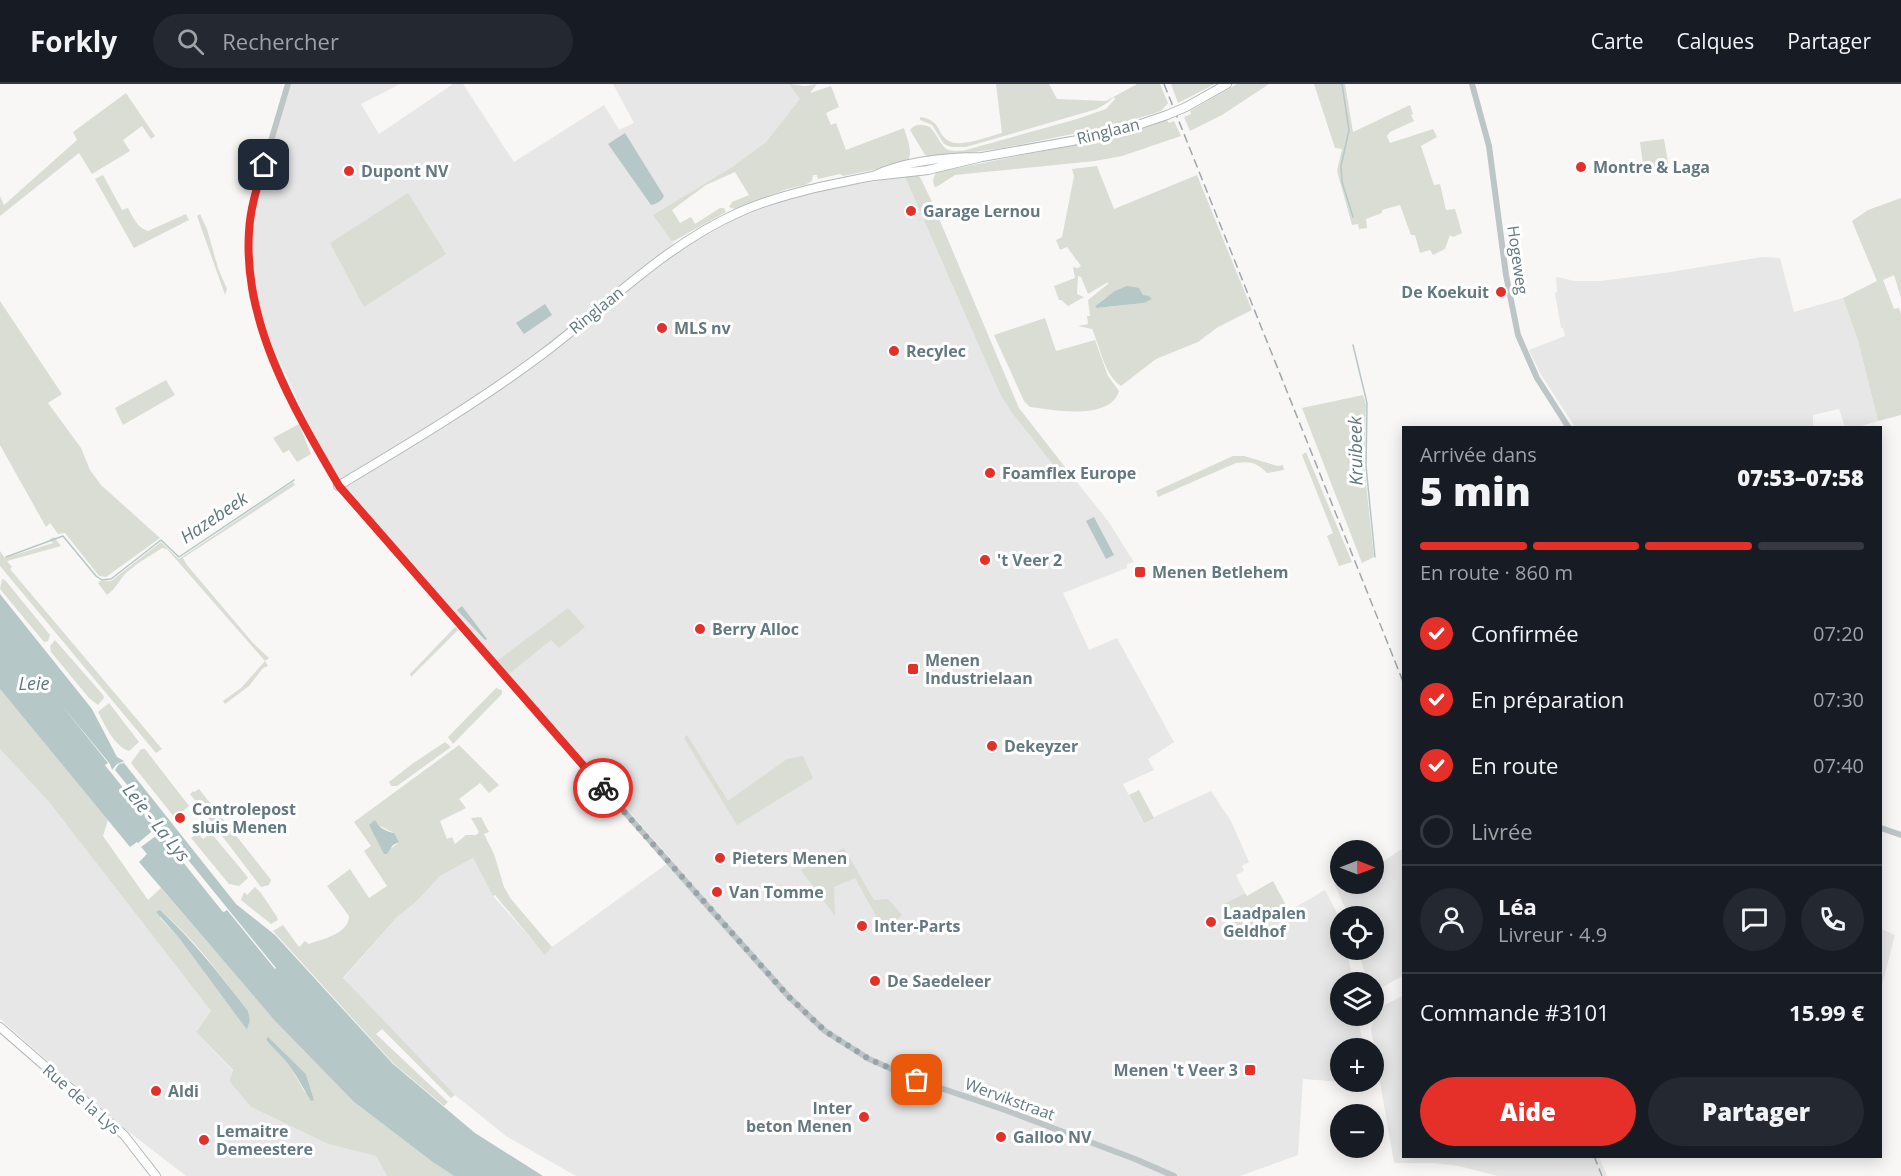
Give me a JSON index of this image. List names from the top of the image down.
{
  "streets": {
    "main road": ["Ringlaan", "Rue de la Lys"],
    "street": ["Hogeweg", "Wervikstraat"]
  },
  "crossings": [
    ["Ringlaan", "Wervikstraat"]
  ],
  "water": [
    "Kruibeek",
    "Hazebeek",
    "Leie",
    "Leie - La Lys"
  ],
  "places": {
    "other": [
      "Montre & Laga",
      "Dupont NV",
      "Garage Lernou",
      "De Koekuit",
      "MLS nv",
      "Recylec",
      "Foamflex Europe",
      "'t Veer 2",
      "Berry Alloc",
      "Dekeyzer",
      "Controlepost sluis Menen",
      "Pieters Menen",
      "Van Tomme",
      "Laadpalen Geldhof",
      "Inter-Parts",
      "De Saedeleer",
      "Aldi",
      "Inter beton Menen",
      "Galloo NV",
      "Lemaitre Demeestere"
    ],
    "transit": ["Menen Betlehem", "Menen Industrielaan", "Menen 't Veer 3"]
  },
  "north": "right",
  "page": {
    "header": "Forkly",
    "search": "Rechercher",
    "nav": ["Carte", "Calques", "Partager"],
    "heading": ["5 min", "Arrivée dans", "07:53–07:58"],
    "panel": [
      "Léa",
      "Livreur · 4.9",
      "Commande #3101",
      "15.99 €"
    ],
    "bar": "En route · 860 m",
    "list": [
      ["Confirmée", "07:20"],
      ["En préparation", "07:30"],
      ["En route", "07:40"],
      "Livrée"
    ],
    "map_buttons": ["+", "−"],
    "buttons": ["Aide", "Partager"]
  }
}
